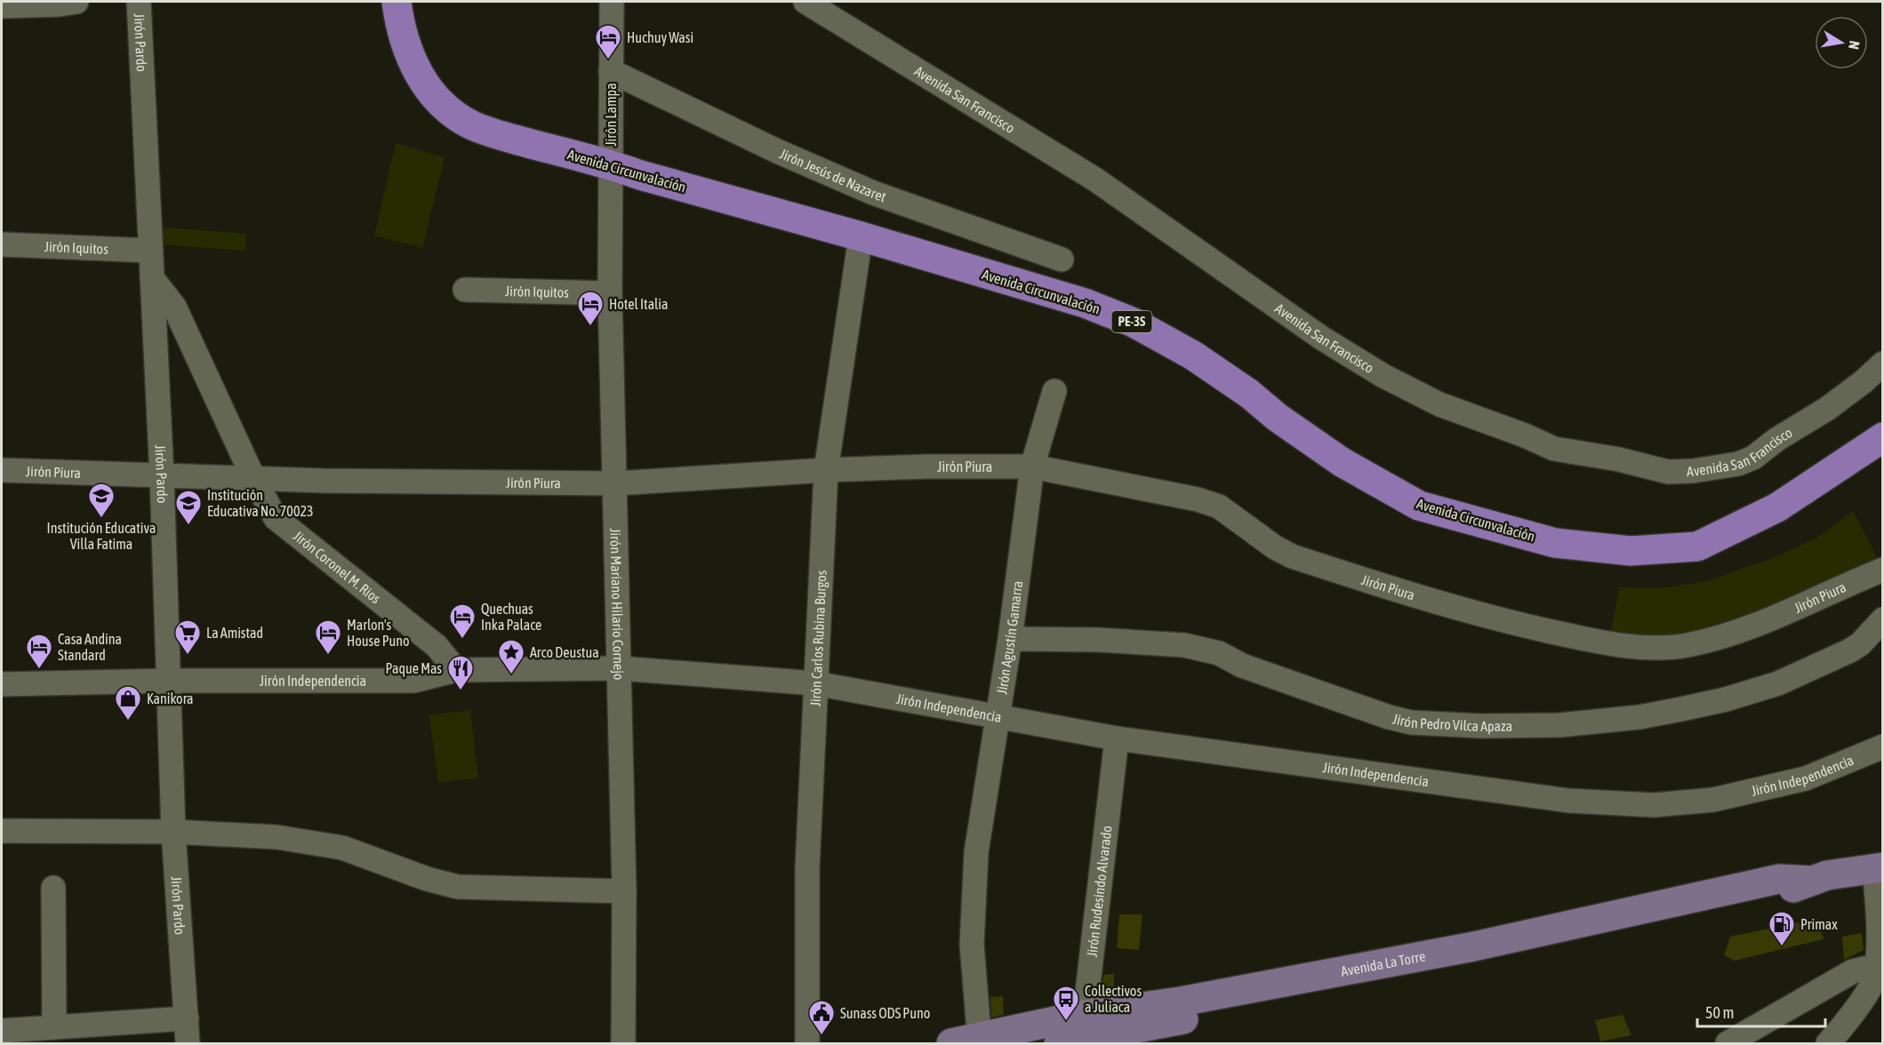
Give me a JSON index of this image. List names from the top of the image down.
{
  "streets": {
    "highway": ["Avenida Circunvalación", "PE-3S"],
    "main road": ["Avenida La Torre"],
    "street": [
      "Jirón Pardo",
      "Avenida San Francisco",
      "Jirón Lampa",
      "Jirón Jesús de Nazaret",
      "Jirón Iquitos",
      "Jirón Piura",
      "Jirón Coronel M. Rios",
      "Jirón Mariano Hilario Cornejo",
      "Jirón Agustín Gamarra",
      "Jirón Carlos Rubina Burgos",
      "Jirón Independencia",
      "Jirón Pedro Vilca Apaza",
      "Jirón Rudesindo Alvarado"
    ]
  },
  "crossings": [
    ["Jirón Pardo", "Jirón Iquitos"],
    ["Jirón Pardo", "Jirón Piura"],
    ["Jirón Pardo", "Jirón Coronel M. Rios"],
    ["Jirón Pardo", "Jirón Independencia"],
    ["Jirón Lampa", "Avenida Circunvalación"],
    ["Jirón Lampa", "Jirón Jesús de Nazaret"],
    ["Jirón Lampa", "Jirón Mariano Hilario Cornejo"],
    ["Avenida Circunvalación", "Jirón Mariano Hilario Cornejo"],
    ["Avenida Circunvalación", "Jirón Carlos Rubina Burgos"],
    ["Jirón Iquitos", "Jirón Mariano Hilario Cornejo"],
    ["Jirón Piura", "Jirón Coronel M. Rios"],
    ["Jirón Piura", "Jirón Mariano Hilario Cornejo"],
    ["Jirón Piura", "Jirón Agustín Gamarra"],
    ["Jirón Piura", "Jirón Carlos Rubina Burgos"],
    ["Jirón Coronel M. Rios", "Jirón Independencia"],
    ["Jirón Mariano Hilario Cornejo", "Jirón Independencia"],
    ["Jirón Agustín Gamarra", "Jirón Independencia"],
    ["Jirón Agustín Gamarra", "Jirón Pedro Vilca Apaza"],
    ["Jirón Agustín Gamarra", "Avenida La Torre"],
    ["Jirón Carlos Rubina Burgos", "Jirón Independencia"],
    ["Jirón Independencia", "Jirón Rudesindo Alvarado"],
    ["Jirón Rudesindo Alvarado", "Avenida La Torre"]
  ],
  "places": {
    "hotel": [
      "Huchuy Wasi",
      "Hotel Italia",
      "Quechuas Inka Palace",
      "Marlon's House Puno",
      "Casa Andina Standard"
    ],
    "school or university": ["Institución Educativa Villa Fatima", "Institución Educativa No. 70023"],
    "supermarket": ["La Amistad"],
    "place": ["Arco Deustua"],
    "restaurant": ["Paque Mas"],
    "shop": ["Kanikora"],
    "fuel station": ["Primax"],
    "bus stop": ["Collectivos a Juliaca"],
    "public building": ["Sunass ODS Puno"]
  },
  "scale_bar": "50 m",
  "north": "right"
}
